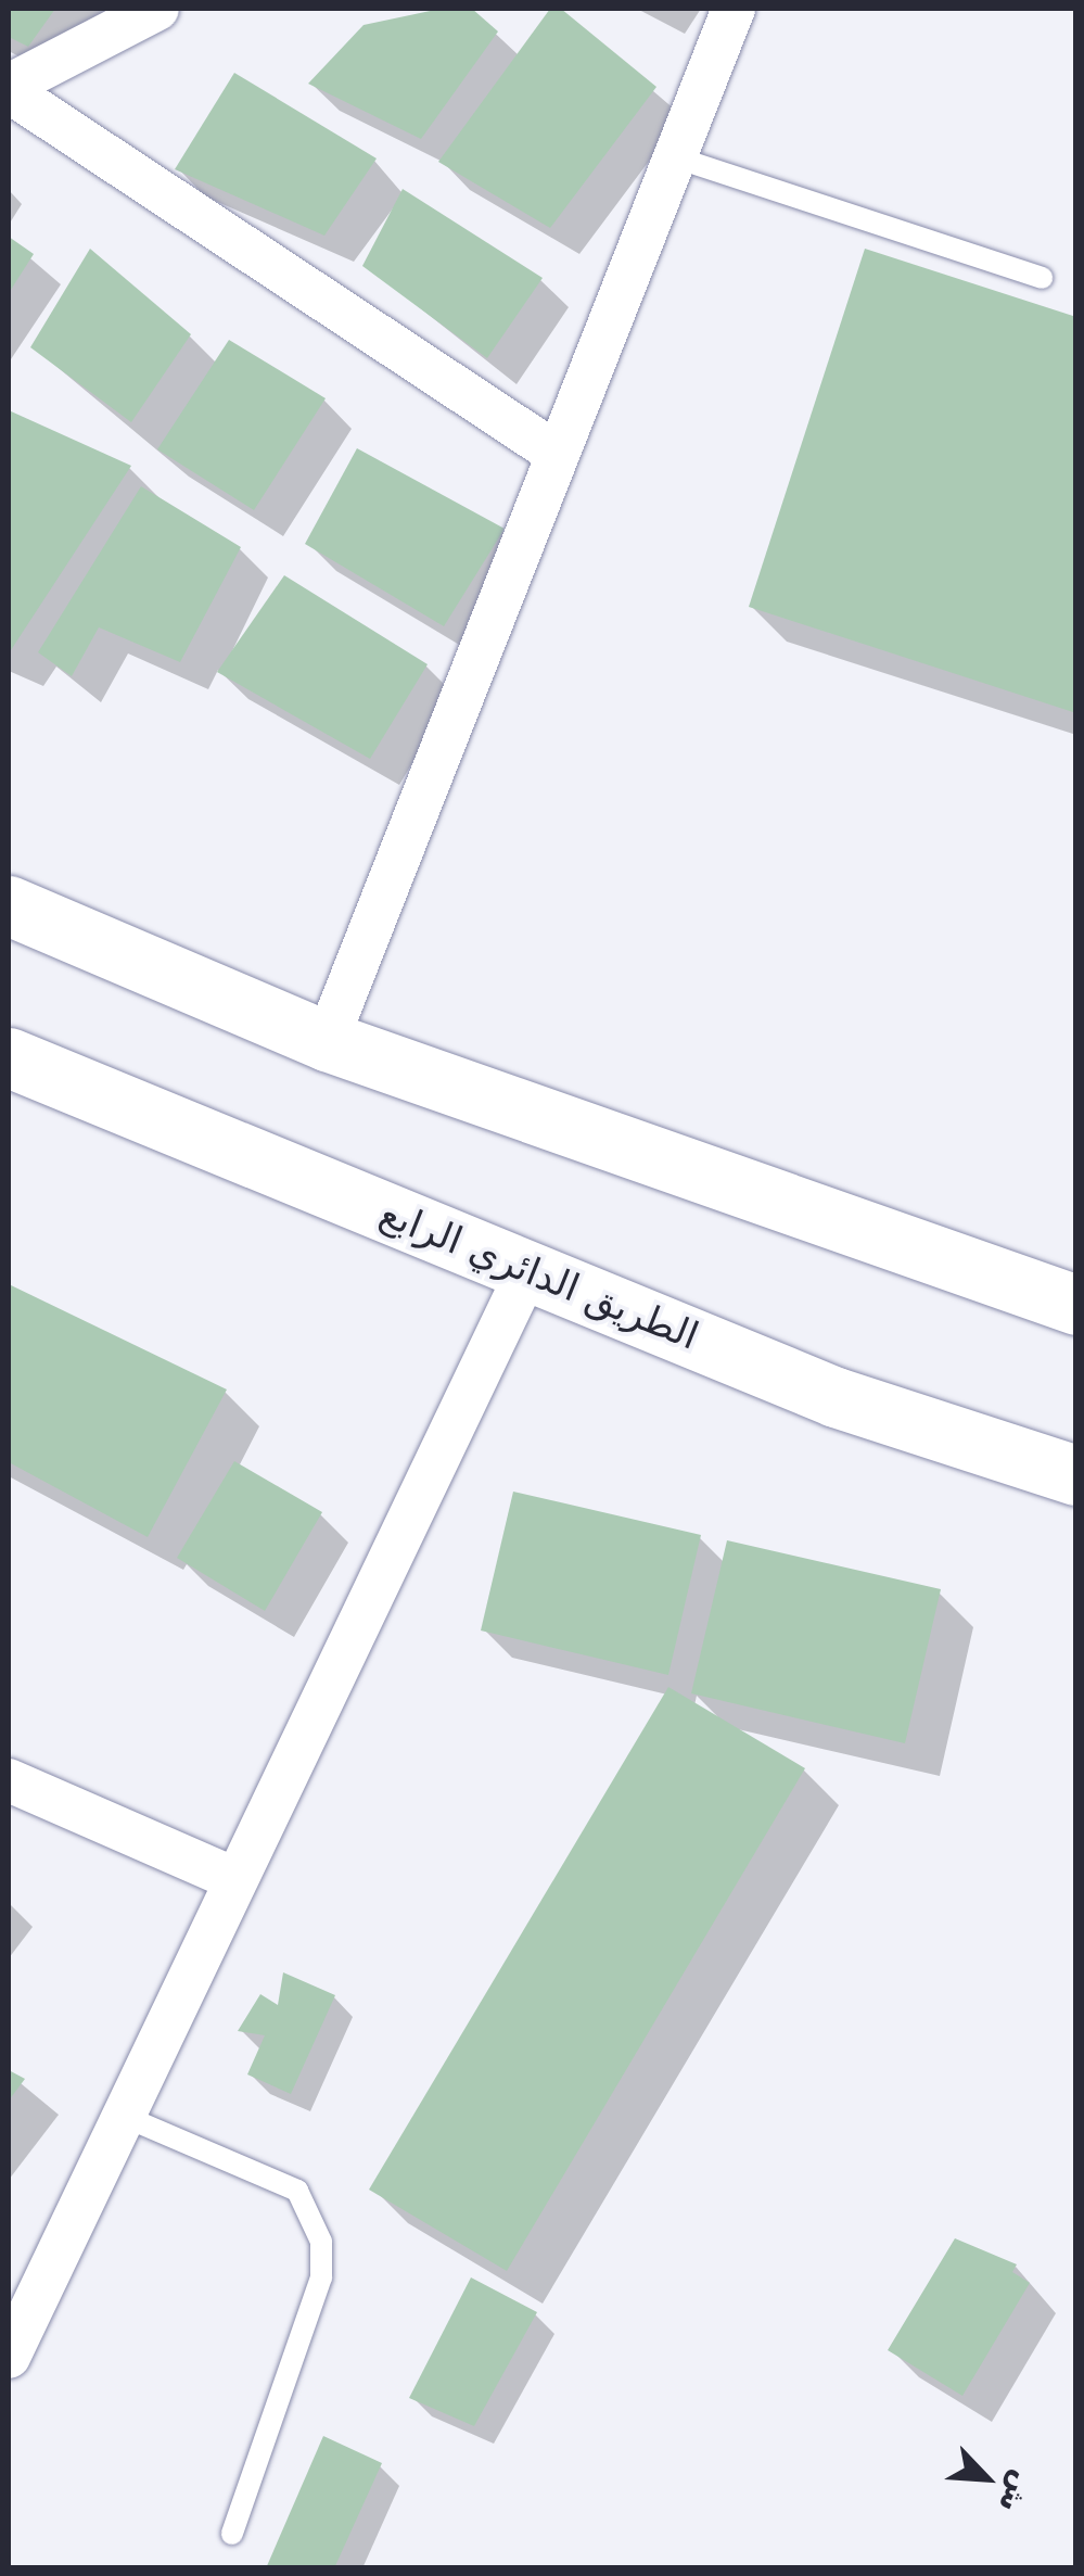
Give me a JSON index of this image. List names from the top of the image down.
{
  "streets": {
    "main road": ["الطريق الدائري الرابع"]
  },
  "north": "bottom right"
}
